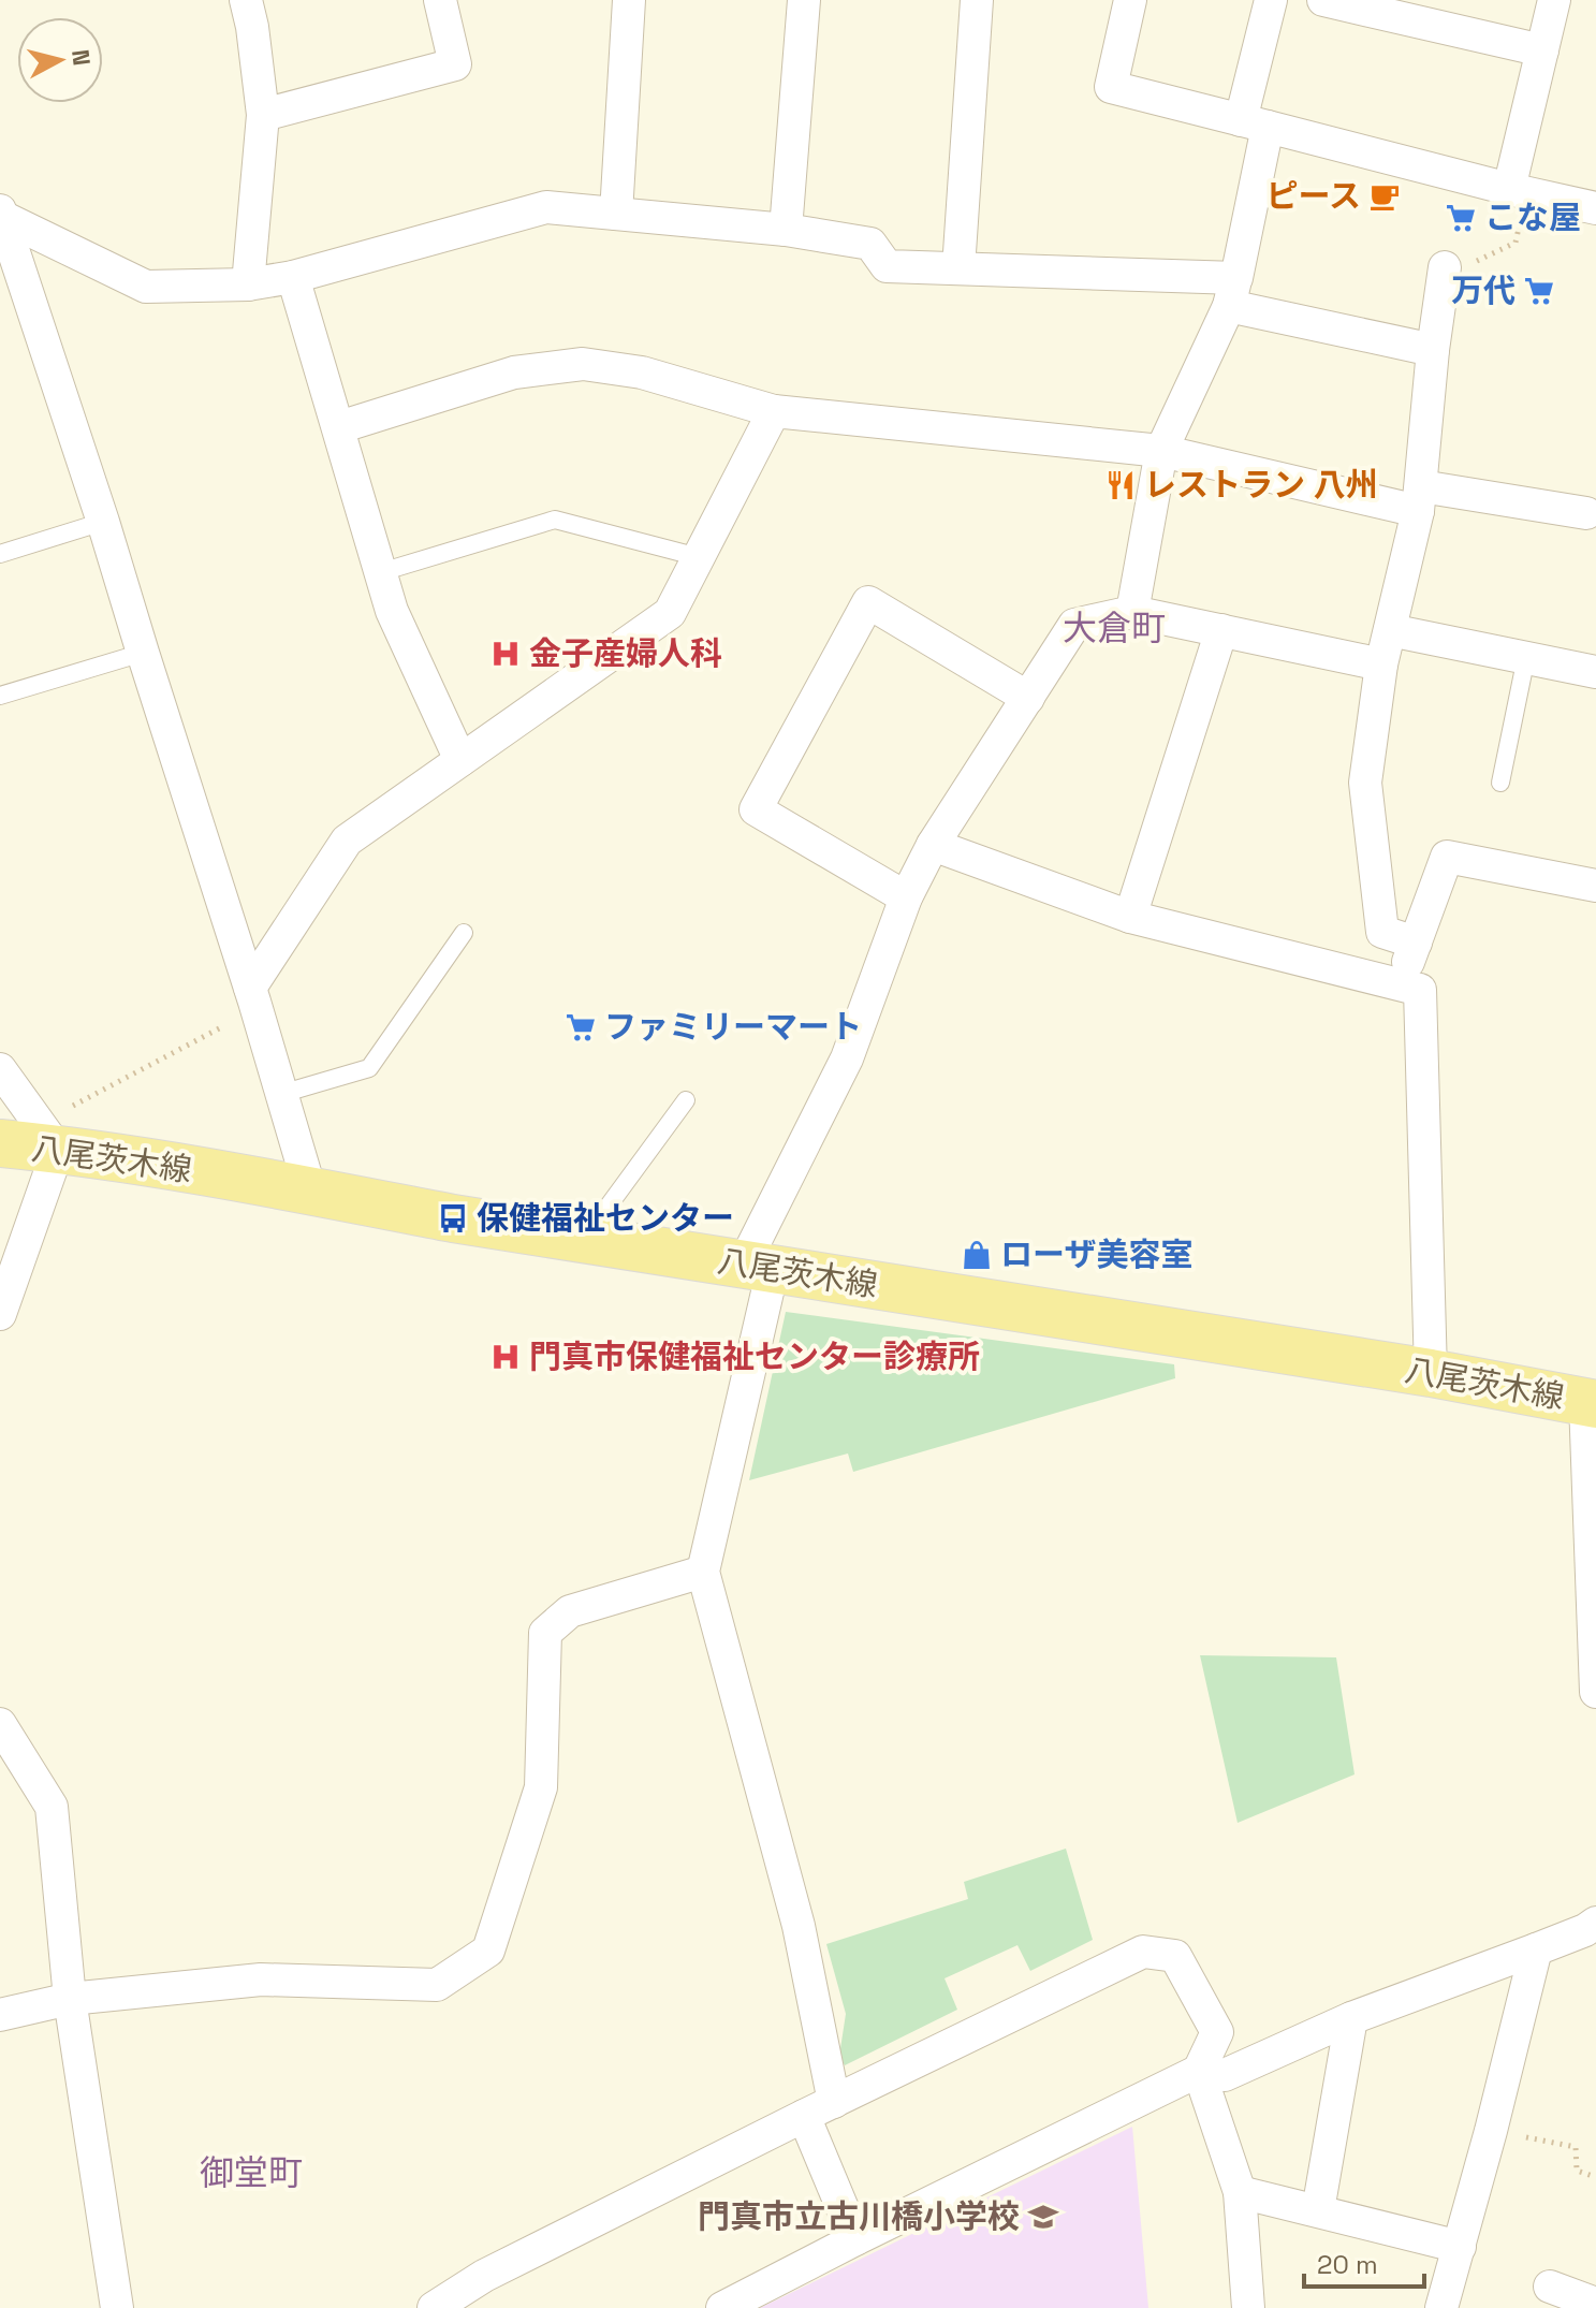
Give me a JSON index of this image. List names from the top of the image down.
{
  "streets": {
    "main road": ["八尾茨木線"]
  },
  "districts": ["大倉町", "御堂町"],
  "places": {
    "cafe": ["ピース"],
    "supermarket": ["こな屋", "万代", "ファミリーマート"],
    "restaurant": ["レストラン 八州"],
    "hospital": ["金子産婦人科", "門真市保健福祉センター診療所"],
    "bus stop": ["保健福祉センター"],
    "shop": ["ローザ美容室"],
    "school or university": ["門真市立古川橋小学校"]
  },
  "scale_bar": "20 m",
  "north": "right"
}
